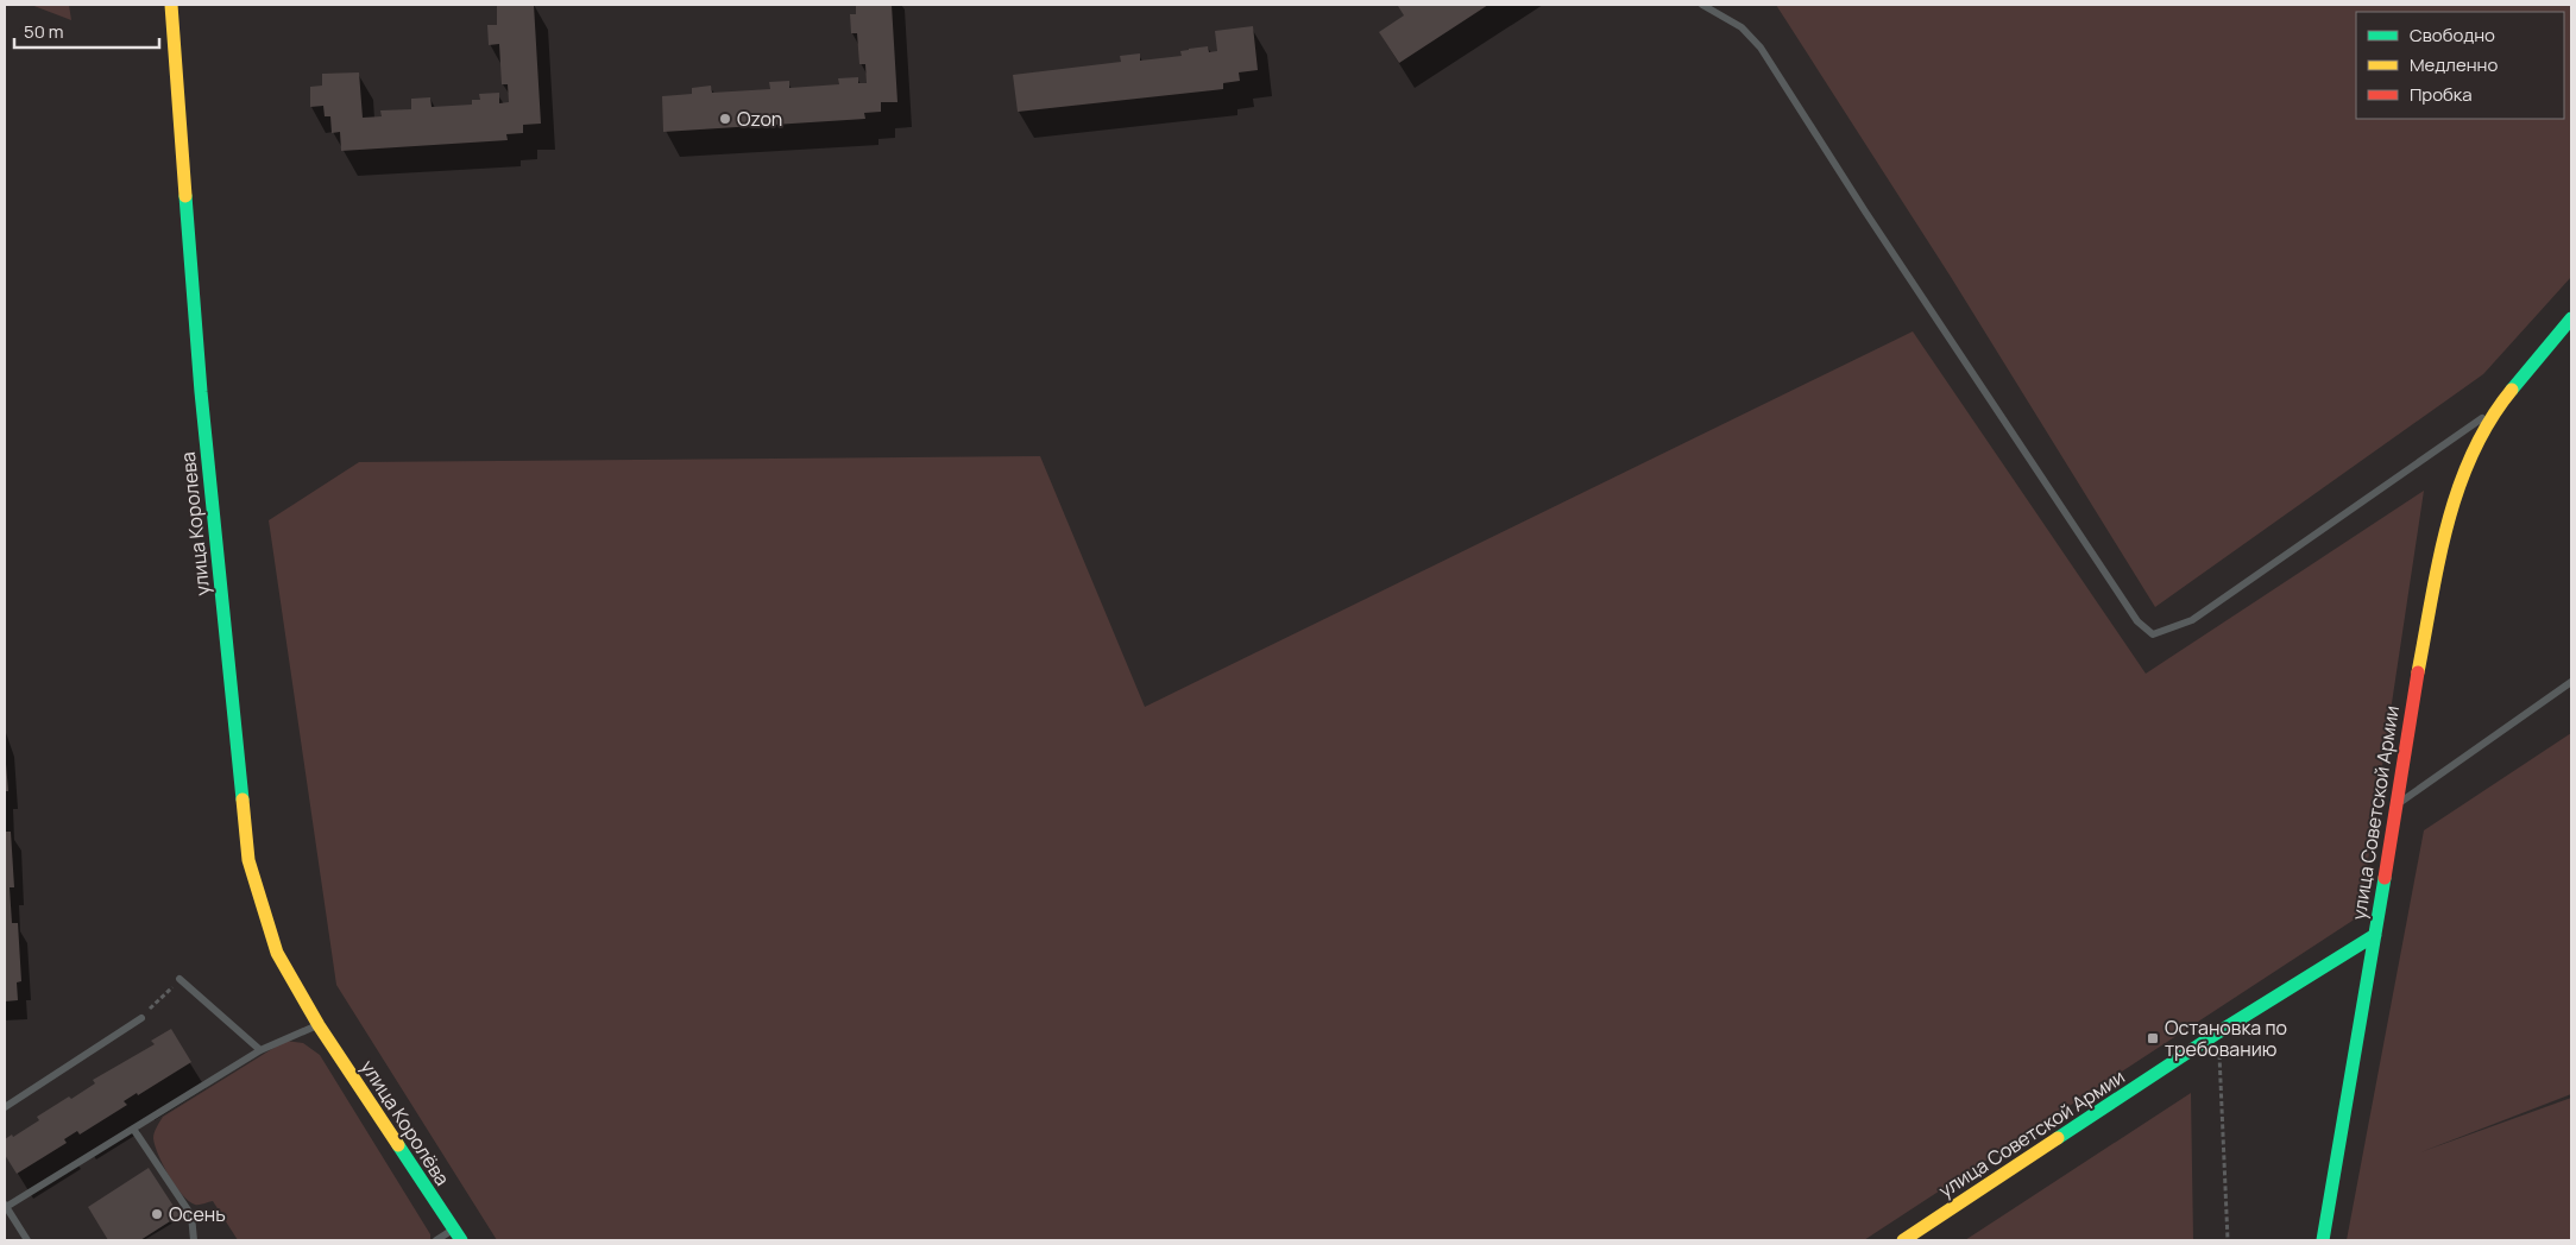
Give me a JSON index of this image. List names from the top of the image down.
{
  "streets": {
    "street": ["улица Королева", "улица Советской Армии", "улица Королёва"]
  },
  "crossings": [
    ["улица Королева", "улица Королёва"]
  ],
  "places": {
    "other": ["Ozon", "Осень"],
    "transit": ["Остановка по требованию"]
  },
  "legend": ["Свободно", "Медленно", "Пробка"],
  "scale_bar": "50 m"
}
